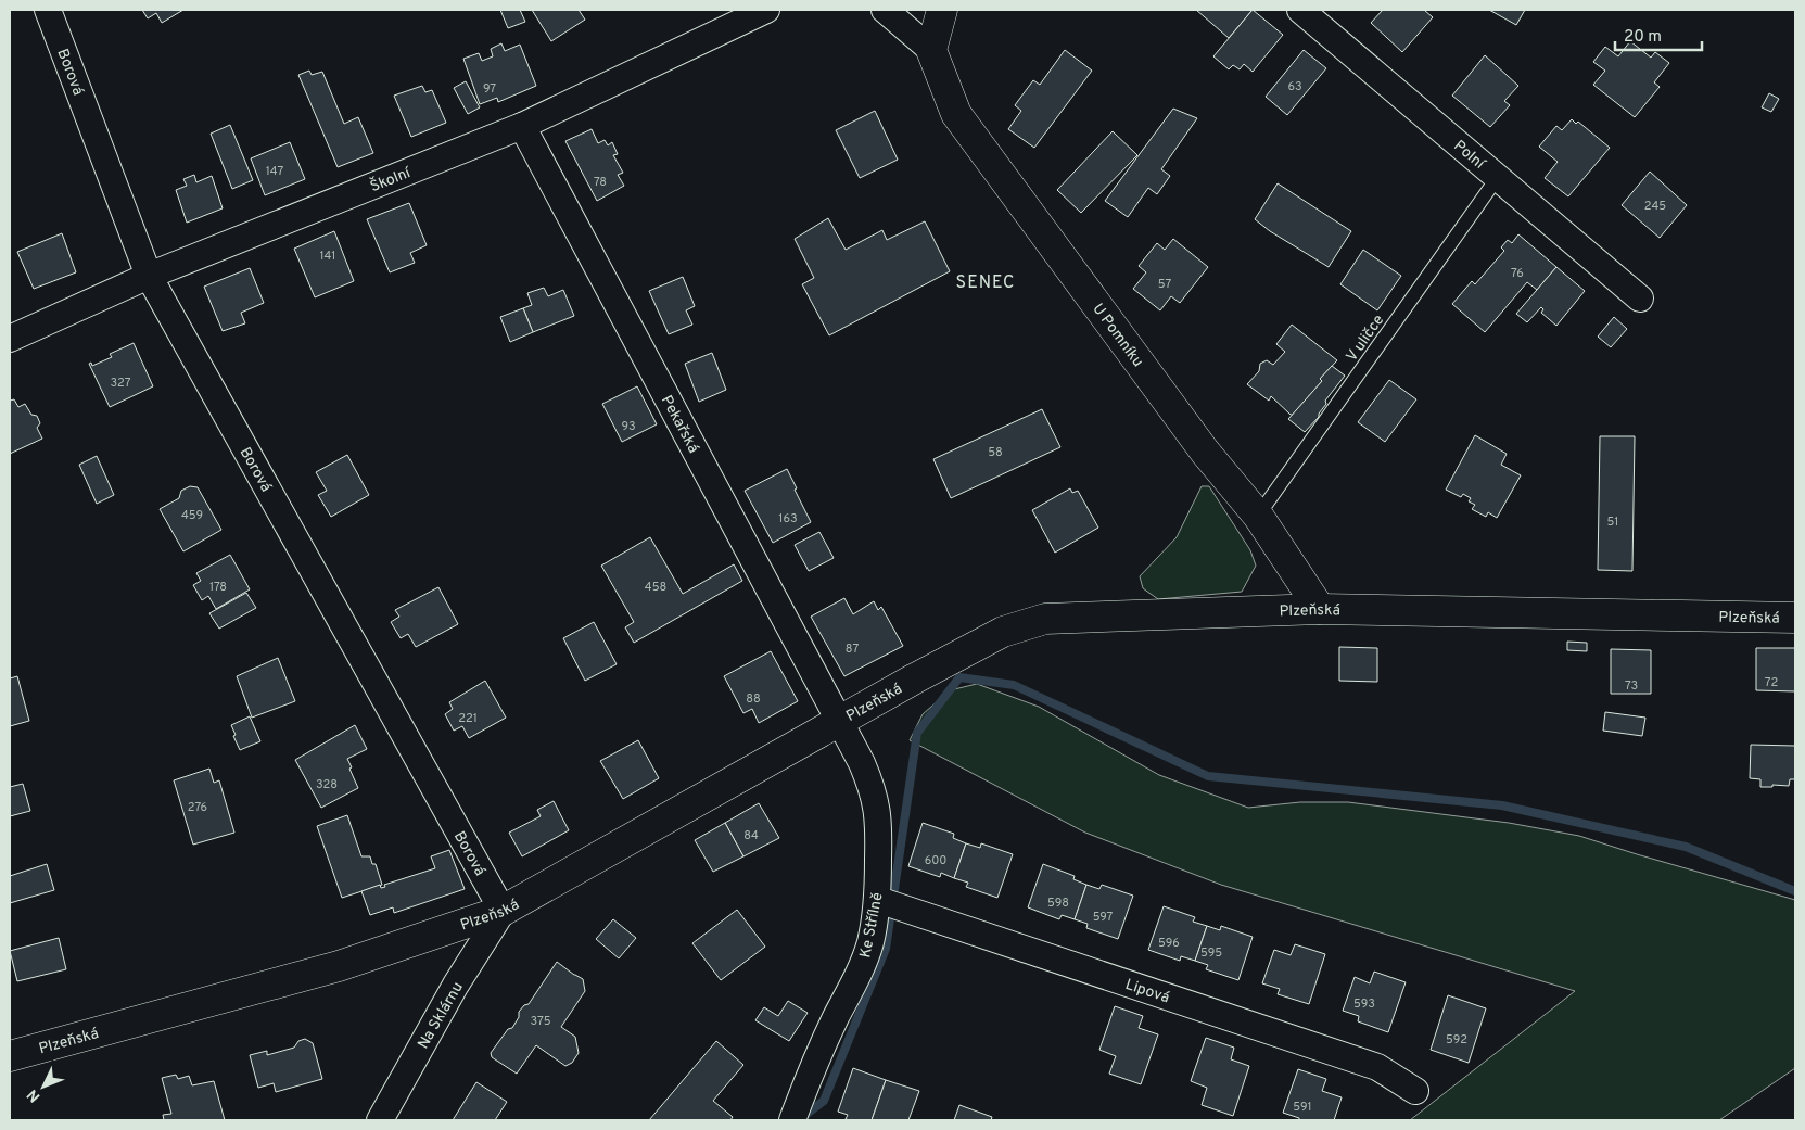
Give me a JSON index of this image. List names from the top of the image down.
{
  "streets": {
    "main road": ["U Pomníku", "Plzeňská"],
    "street": [
      "Borová",
      "Polní",
      "Školní",
      "Pekařská",
      "Ke Střílně",
      "Lipová",
      "Na Sklárnu"
    ],
    "lane": ["V uličce"]
  },
  "crossings": [
    ["Borová", "Školní"],
    ["Borová", "Plzeňská"],
    ["Borová", "Na Sklárnu"],
    ["Polní", "V uličce"],
    ["Školní", "Pekařská"],
    ["U Pomníku", "V uličce"],
    ["U Pomníku", "Plzeňská"],
    ["Pekařská", "Plzeňská"],
    ["Pekařská", "Ke Střílně"],
    ["Plzeňská", "Ke Střílně"],
    ["Plzeňská", "Na Sklárnu"],
    ["Ke Střílně", "Lipová"]
  ],
  "districts": ["SENEC"],
  "house_numbers": [
    "63",
    "97",
    "147",
    "78",
    "245",
    "141",
    "76",
    "57",
    "327",
    "93",
    "58",
    "459",
    "163",
    "51",
    "178",
    "458",
    "87",
    "72",
    "73",
    "88",
    "221",
    "328",
    "276",
    "84",
    "600",
    "598",
    "597",
    "596",
    "595",
    "593",
    "375",
    "592",
    "591"
  ],
  "scale_bar": "20 m",
  "north": "bottom left"
}
